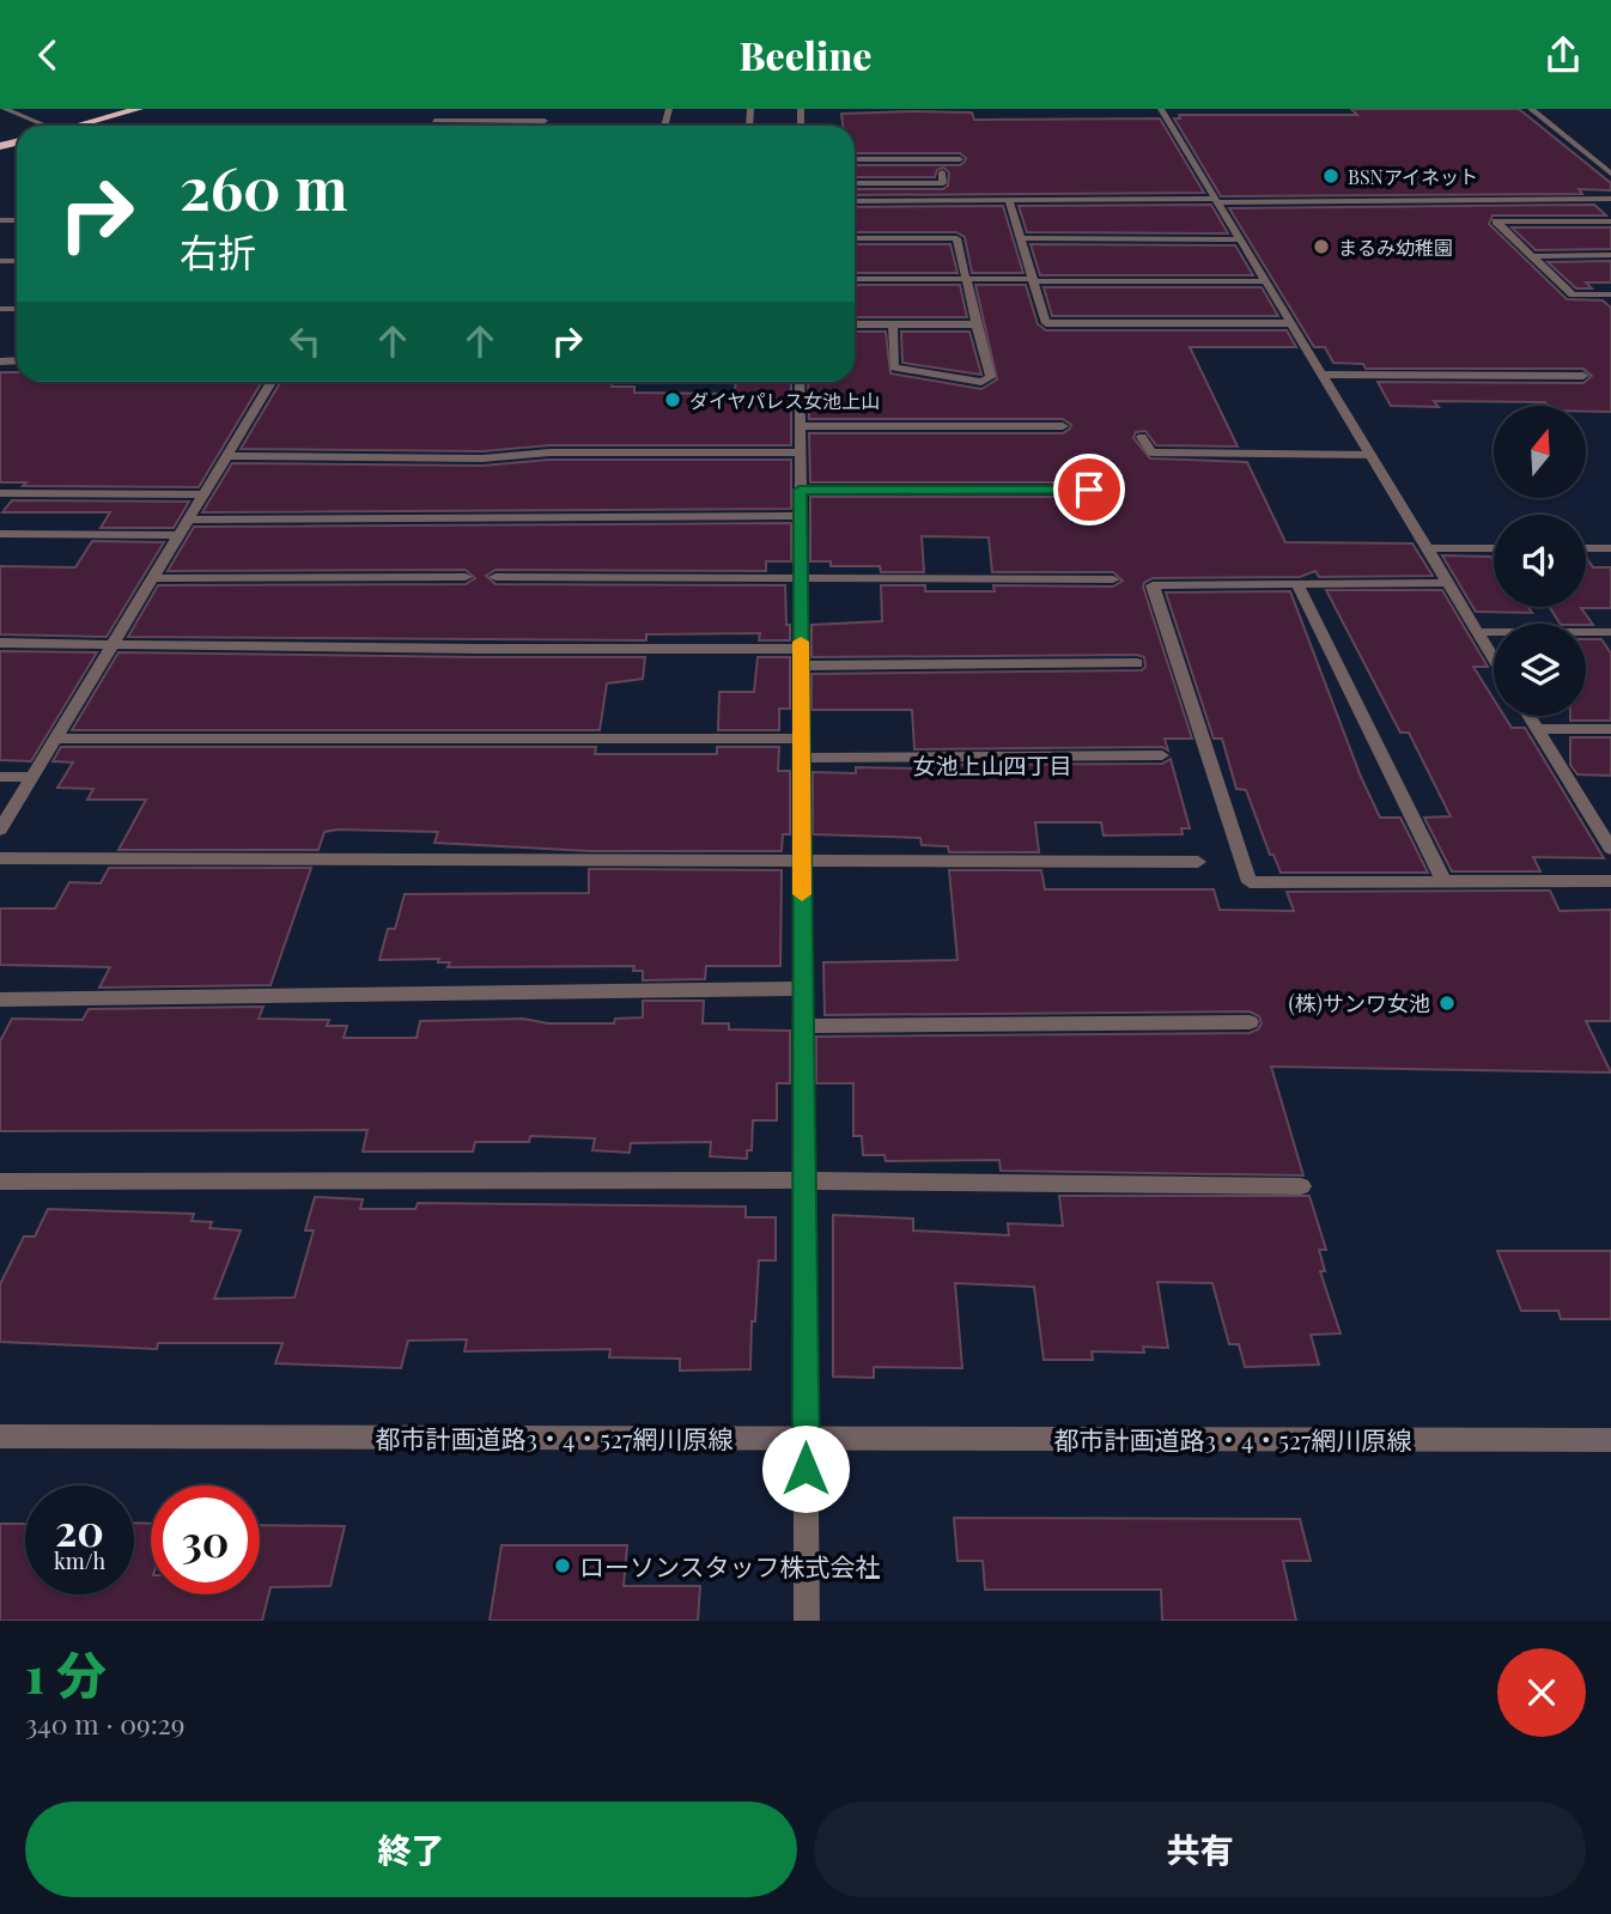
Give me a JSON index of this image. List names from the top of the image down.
{
  "streets": {
    "street": ["都市計画道路3・4・527網川原線"]
  },
  "districts": ["女池上山四丁目"],
  "places": [
    "BSNアイネット",
    "まるみ幼稚園",
    "ダイヤパレス女池上山",
    "(株)サンワ女池",
    "ローソンスタッフ株式会社"
  ],
  "north": "top",
  "page": {
    "header": "Beeline",
    "turn": ["260 m", "右折"],
    "speed": "20 km/h",
    "limit": "30",
    "heading": ["1 分", "340 m · 09:29"],
    "buttons": ["終了", "共有"]
  }
}
